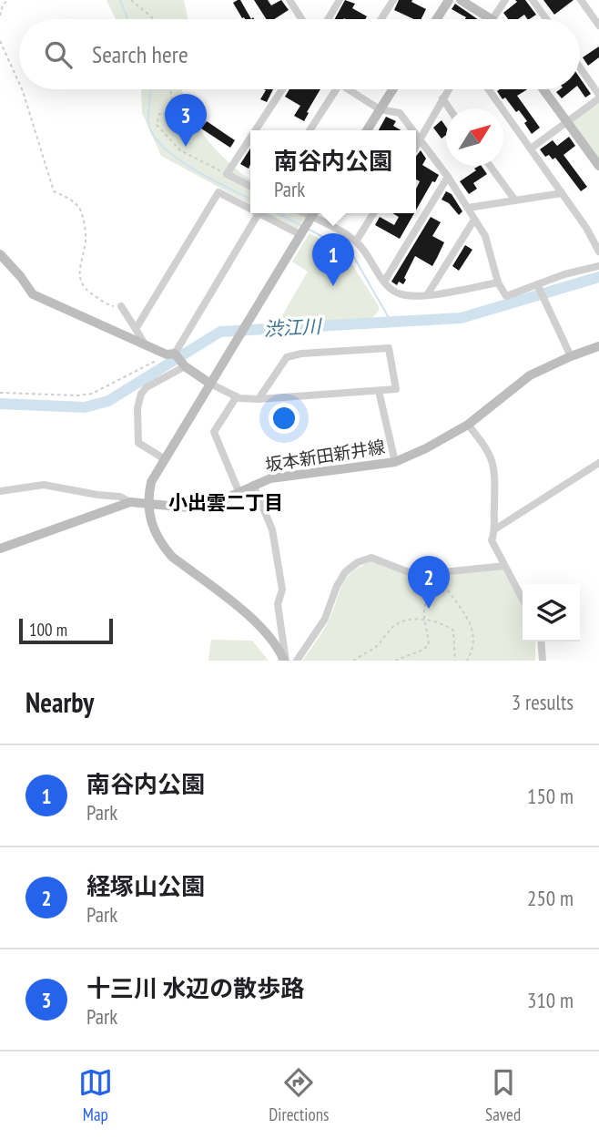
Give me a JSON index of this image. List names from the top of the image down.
{
  "streets": {
    "street": ["坂本新田新井線"]
  },
  "districts": ["小出雲二丁目"],
  "water": ["渋江川"],
  "scale_bar": "100 m",
  "north": "top right",
  "page": {
    "search": "Search here",
    "pins": ["3", "1", "2"],
    "popup": ["南谷内公園", "Park"],
    "scale": "100 m",
    "heading": ["Nearby", "3 results"],
    "list": [
      {
        "mark": "1",
        "name": "南谷内公園",
        "note": "Park",
        "value": "150 m"
      },
      {
        "mark": "2",
        "name": "経塚山公園",
        "note": "Park",
        "value": "250 m"
      },
      {
        "mark": "3",
        "name": "十三川 水辺の散歩路",
        "note": "Park",
        "value": "310 m"
      }
    ],
    "nav": ["Map", "Directions", "Saved"]
  }
}
